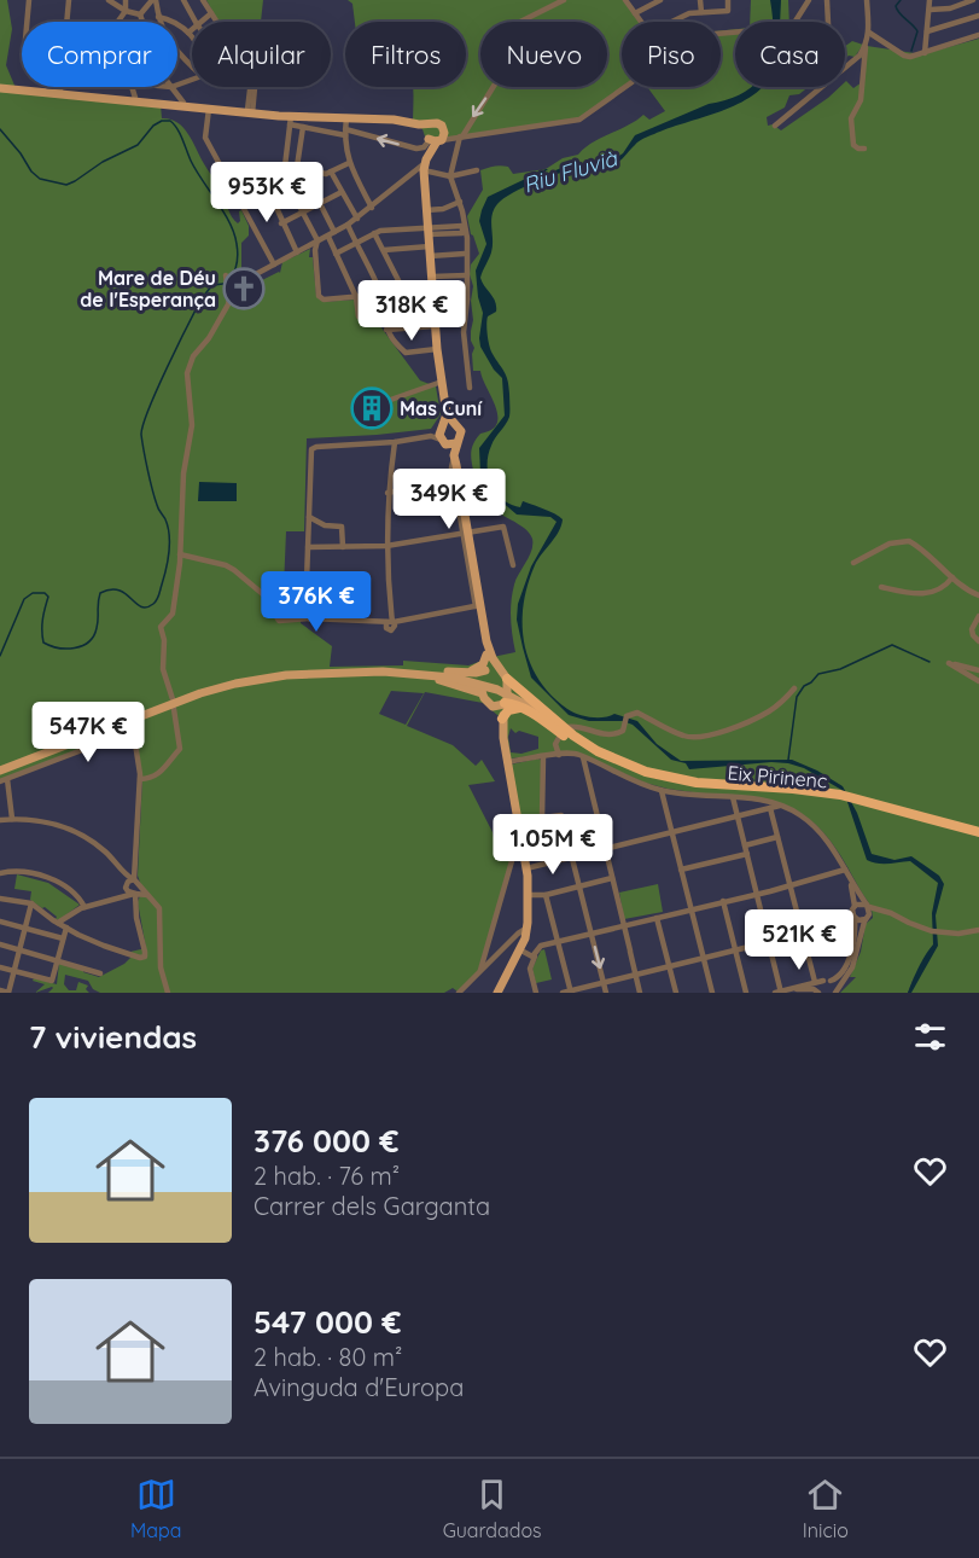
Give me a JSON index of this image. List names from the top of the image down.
{
  "streets": {
    "highway": ["Eix Pirinenc"]
  },
  "water": ["Riu Fluvià"],
  "places": {
    "church": ["Mare de Déu de l'Esperança"],
    "building": ["Mas Cuní"]
  },
  "page": {
    "chip": [
      "Comprar",
      "Alquilar",
      "Filtros",
      "Nuevo",
      "Piso",
      "Casa"
    ],
    "price": [
      "953K €",
      "318K €",
      "349K €",
      "376K €",
      "547K €",
      "1.05M €",
      "521K €"
    ],
    "heading": "7 viviendas",
    "list": [
      {
        "name": "376 000 €",
        "note": "2 hab. · 76 m² · Carrer dels Garganta"
      },
      {
        "name": "547 000 €",
        "note": "2 hab. · 80 m² · Avinguda d'Europa"
      }
    ],
    "tabs": ["Mapa", "Guardados", "Inicio"]
  }
}
